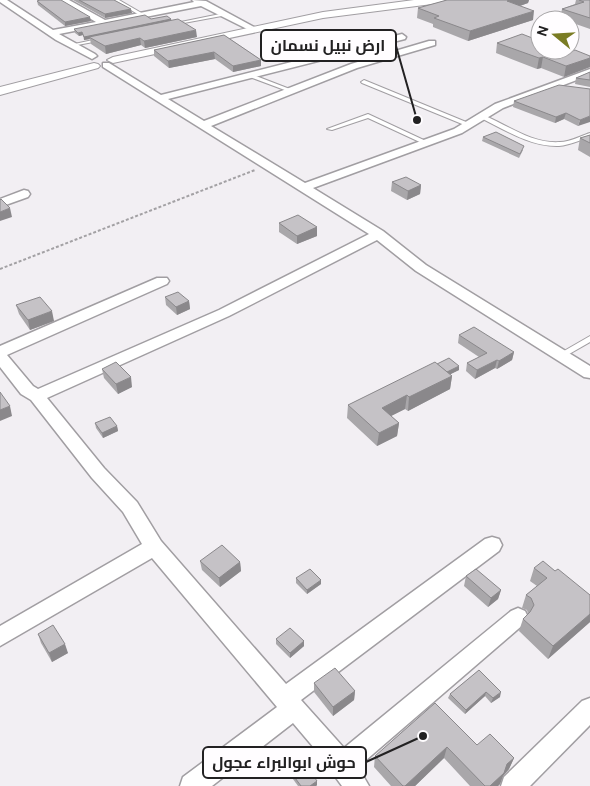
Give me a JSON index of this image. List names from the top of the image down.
{
  "places": ["ارض نبيل نسمان", "حوش ابوالبراء عجول"],
  "north": "left"
}
